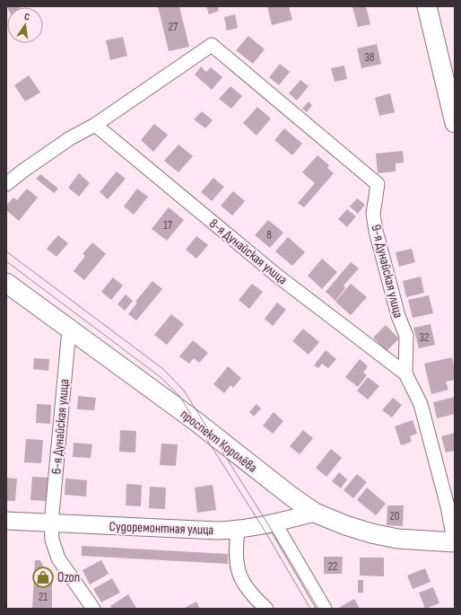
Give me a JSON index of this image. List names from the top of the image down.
{
  "streets": {
    "main road": ["проспект Королёва"],
    "street": [
      "8-я Дунайская улица",
      "9-я Дунайская улица",
      "6-я Дунайская улица",
      "Судоремонтная улица"
    ]
  },
  "crossings": [
    ["8-я Дунайская улица", "9-я Дунайская улица"],
    ["9-я Дунайская улица", "проспект Королёва"],
    ["6-я Дунайская улица", "проспект Королёва"],
    ["6-я Дунайская улица", "Судоремонтная улица"],
    ["проспект Королёва", "Судоремонтная улица"]
  ],
  "places": {
    "shop": ["Ozon"]
  },
  "house_numbers": [
    "27",
    "38",
    "17",
    "8",
    "32",
    "20",
    "22",
    "21"
  ],
  "north": "top"
}
